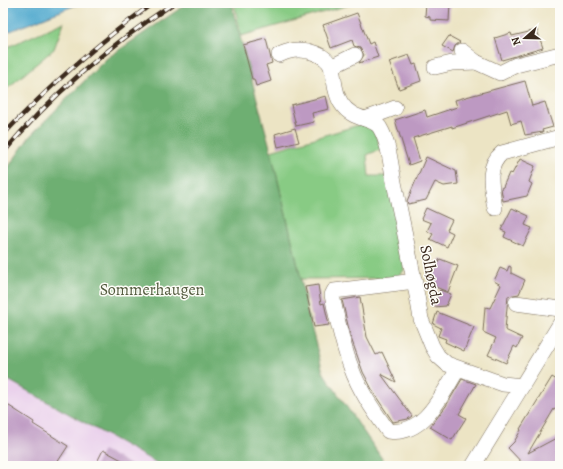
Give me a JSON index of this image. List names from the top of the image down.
{
  "streets": {
    "street": ["Solhøgda"]
  },
  "parks": ["Sommerhaugen"],
  "north": "left"
}
